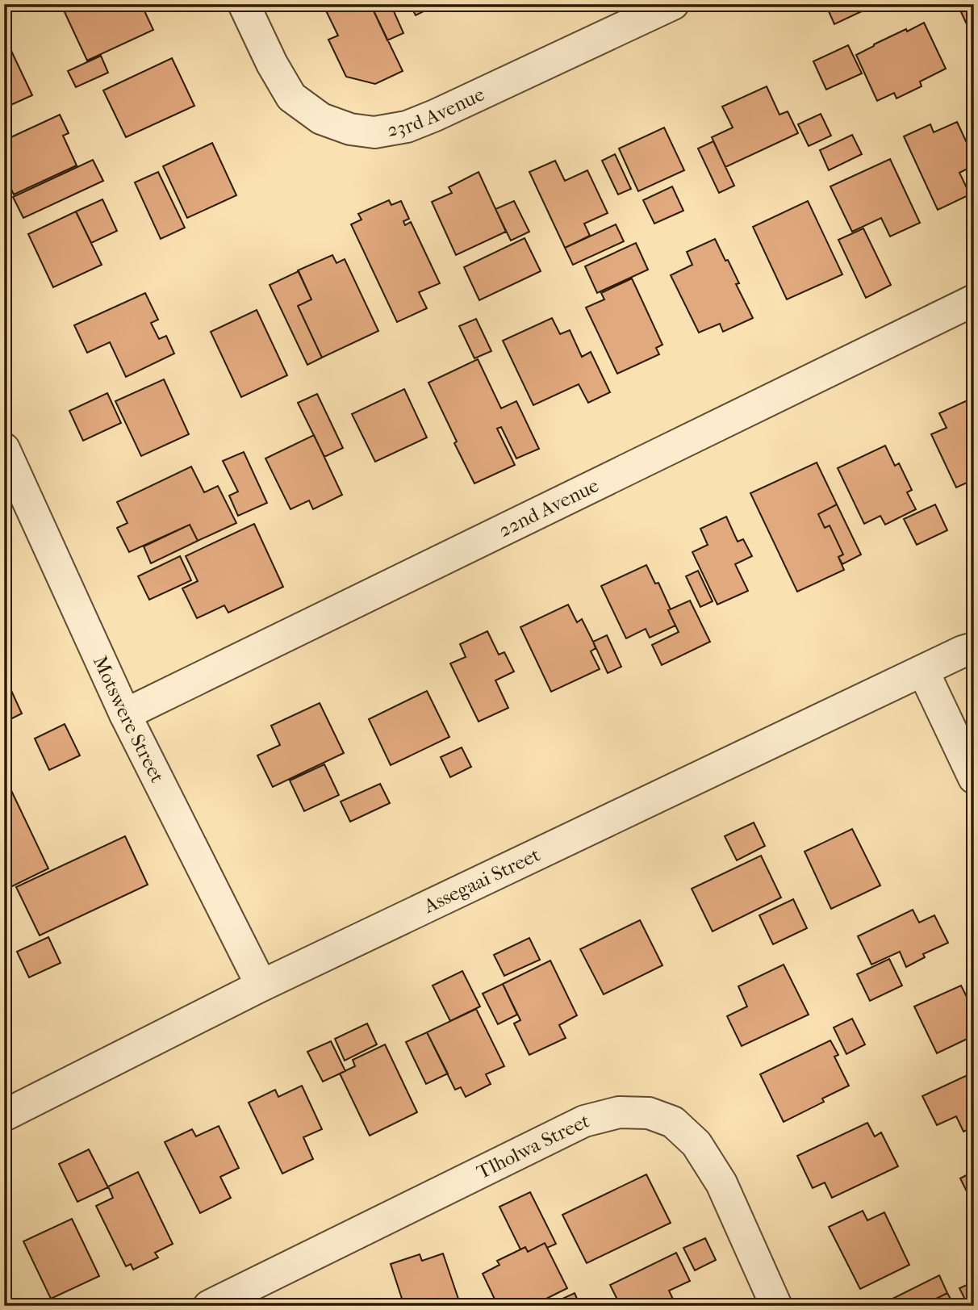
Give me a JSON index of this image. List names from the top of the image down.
{
  "streets": {
    "street": [
      "23rd Avenue",
      "22nd Avenue",
      "Motswere Street",
      "Assegaai Street",
      "Tlholwa Street"
    ]
  },
  "crossings": [
    ["22nd Avenue", "Motswere Street"],
    ["Motswere Street", "Assegaai Street"]
  ]
}
